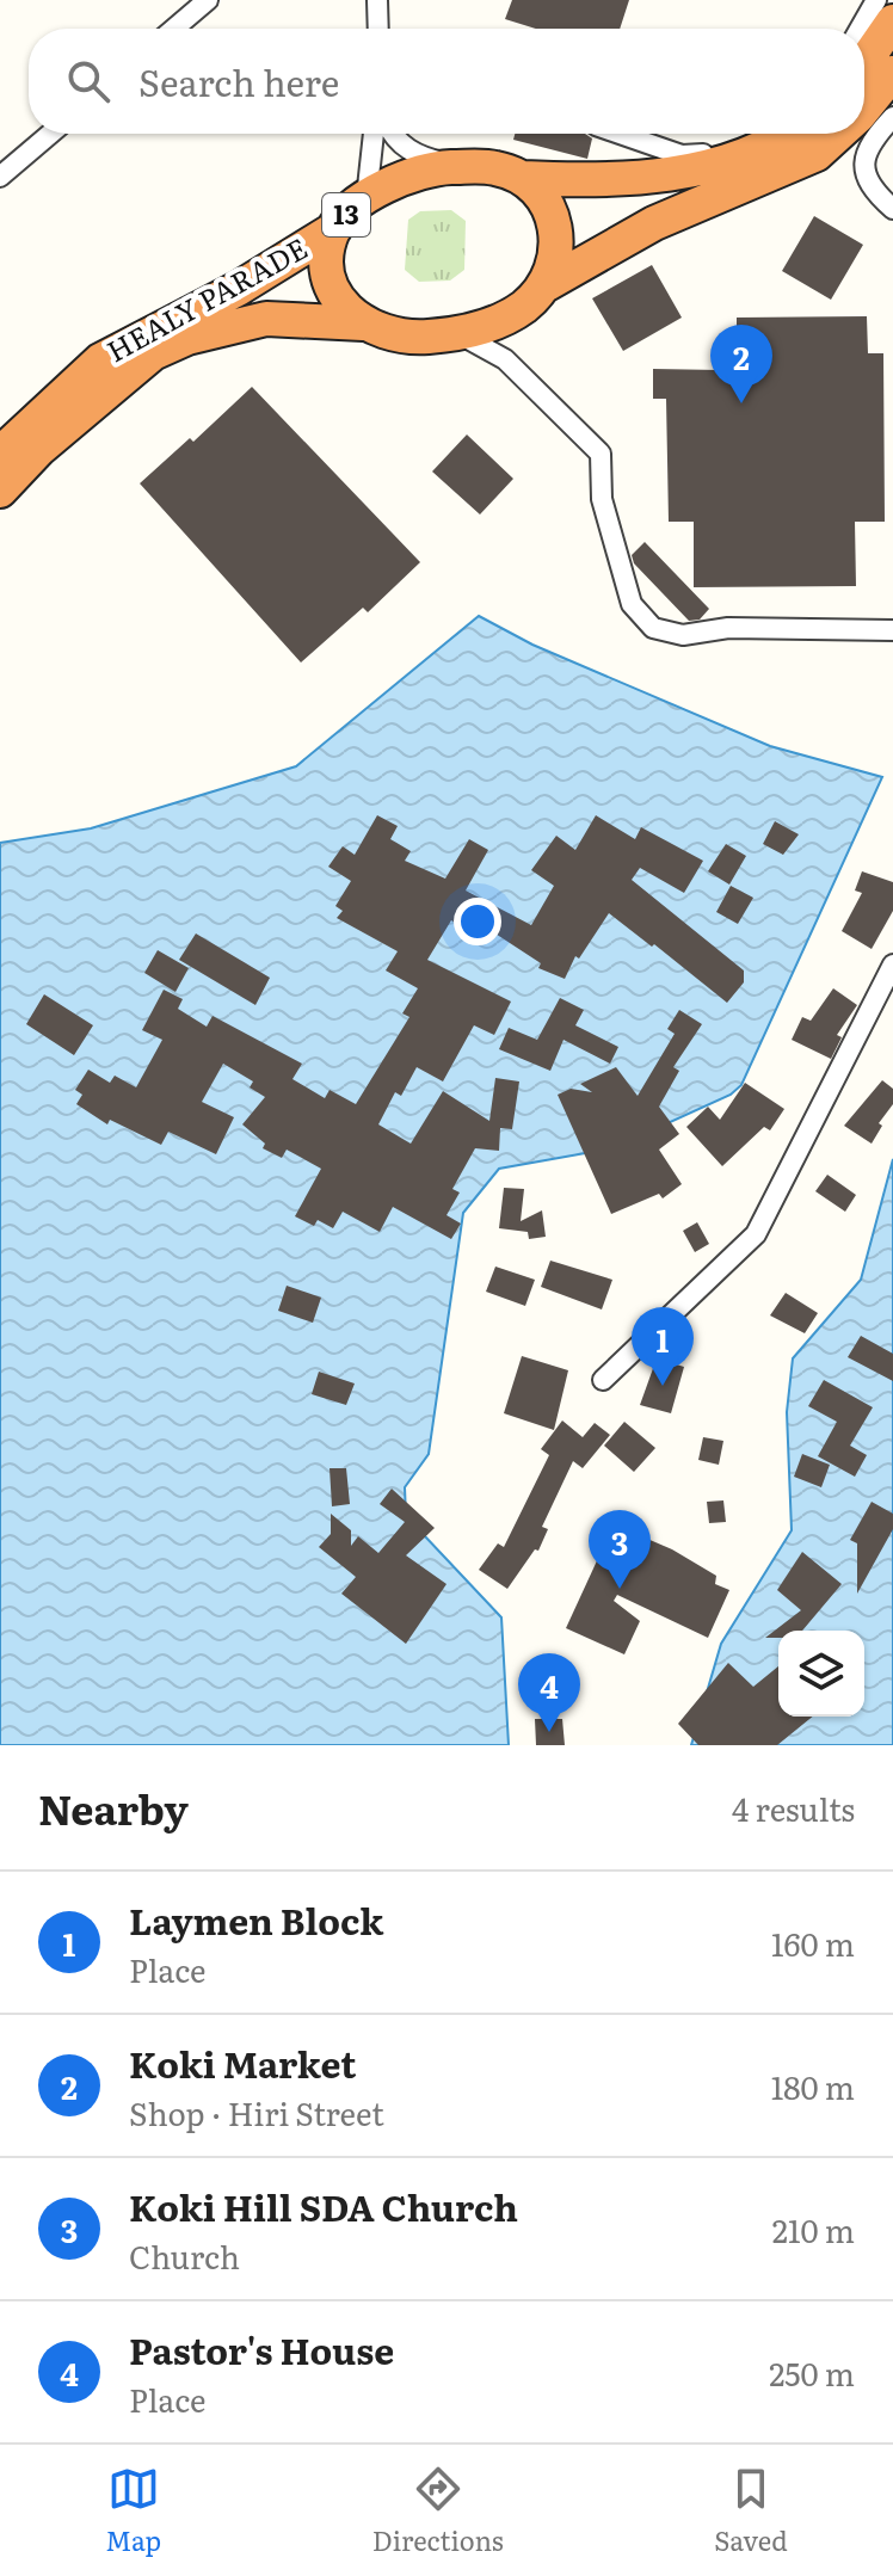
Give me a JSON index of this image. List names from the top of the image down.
{
  "streets": {
    "highway": ["13", "HEALY PARADE"]
  },
  "crossings": [
    ["13", "HEALY PARADE"]
  ],
  "page": {
    "search": "Search here",
    "pins": [
      "2",
      "1",
      "3",
      "4"
    ],
    "heading": ["Nearby", "4 results"],
    "list": [
      {
        "mark": "1",
        "name": "Laymen Block",
        "note": "Place",
        "value": "160 m"
      },
      {
        "mark": "2",
        "name": "Koki Market",
        "note": "Shop · Hiri Street",
        "value": "180 m"
      },
      {
        "mark": "3",
        "name": "Koki Hill SDA Church",
        "note": "Church",
        "value": "210 m"
      },
      {
        "mark": "4",
        "name": "Pastor's House",
        "note": "Place",
        "value": "250 m"
      }
    ],
    "nav": ["Map", "Directions", "Saved"]
  }
}
